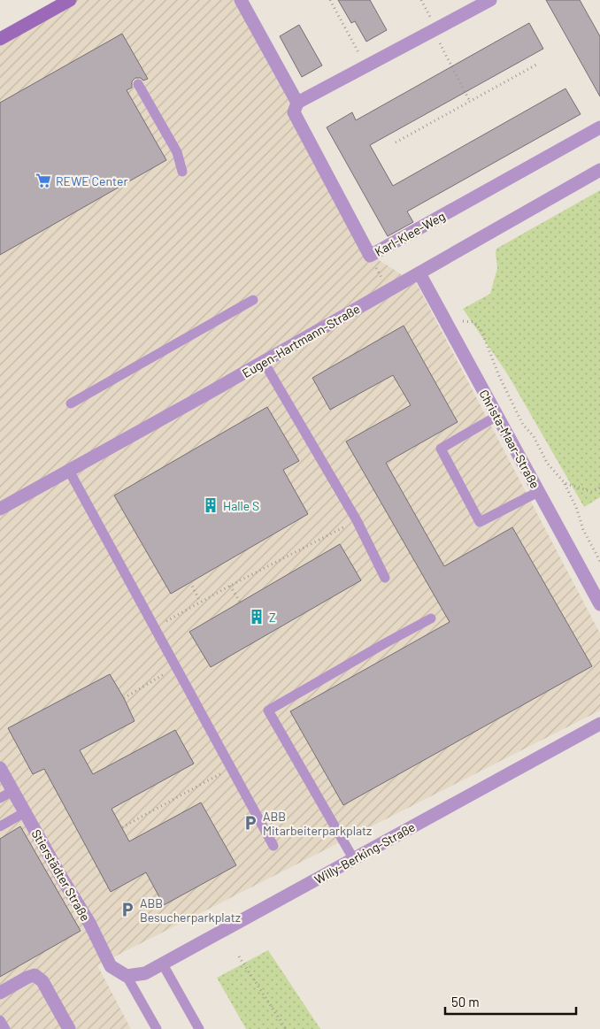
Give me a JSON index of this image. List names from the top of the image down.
{
  "streets": {
    "street": [
      "Karl-Klee-Weg",
      "Eugen-Hartmann-Straße",
      "Christa-Maar-Straße",
      "Willy-Berking-Straße",
      "Stierstädter Straße"
    ]
  },
  "crossings": [
    ["Eugen-Hartmann-Straße", "Christa-Maar-Straße"],
    ["Willy-Berking-Straße", "Stierstädter Straße"]
  ],
  "places": {
    "supermarket": ["REWE Center"],
    "building": ["Halle S", "Z"],
    "parking": ["ABB Mitarbeiterparkplatz", "ABB Besucherparkplatz"]
  },
  "scale_bar": "50 m"
}
